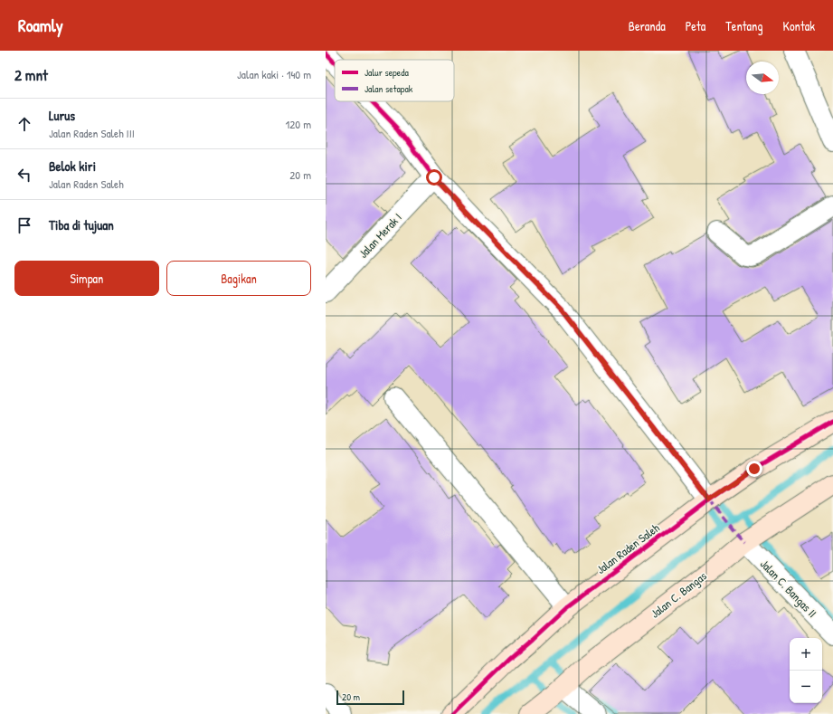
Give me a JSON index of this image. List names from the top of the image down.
{
  "streets": {
    "street": [
      "Jalan Merak I",
      "Jalan Raden Saleh",
      "Jalan C. Bangas II",
      "Jalan C. Bangas"
    ]
  },
  "crossings": [
    ["Jalan C. Bangas II", "Jalan C. Bangas"]
  ],
  "legend": ["Jalur sepeda", "Jalan setapak"],
  "scale_bar": "20 m",
  "north": "right",
  "page": {
    "header": "Roamly",
    "nav": [
      "Beranda",
      "Peta",
      "Tentang",
      "Kontak"
    ],
    "heading": ["2 mnt", "Jalan kaki · 140 m"],
    "list": [
      ["Lurus", "Jalan Raden Saleh III", "120 m"],
      ["Belok kiri", "Jalan Raden Saleh", "20 m"],
      "Tiba di tujuan"
    ],
    "buttons": ["Simpan", "Bagikan"],
    "map_buttons": ["+", "−"],
    "scale": "20 m"
  }
}
